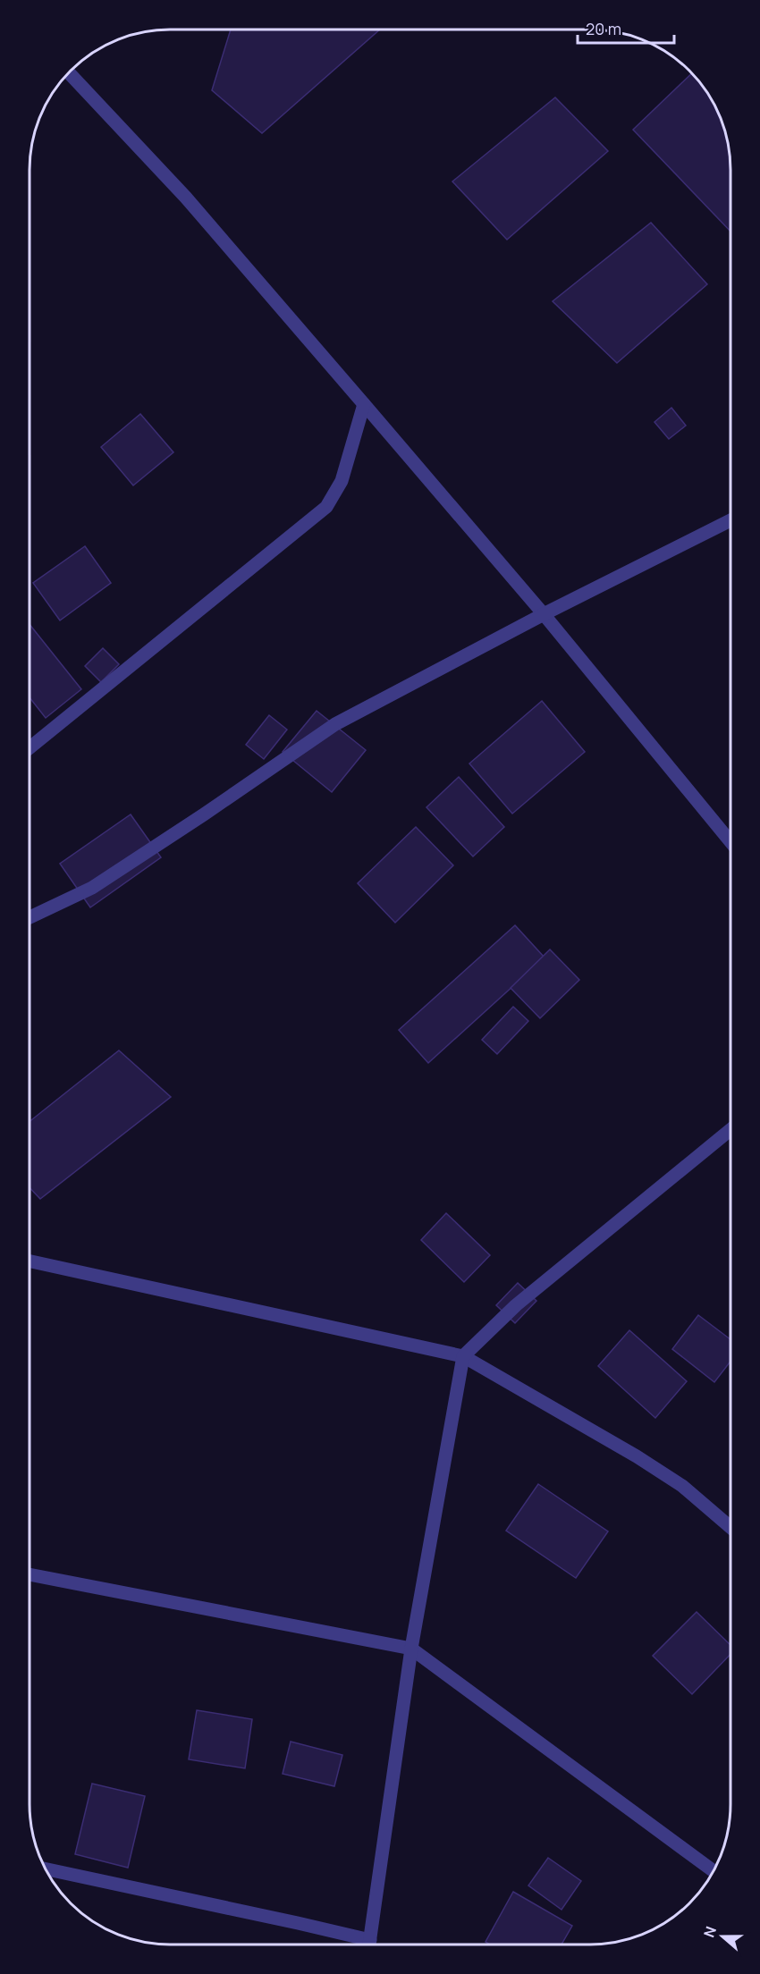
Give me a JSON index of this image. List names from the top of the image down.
{
  "scale_bar": "20 m",
  "north": "left"
}
